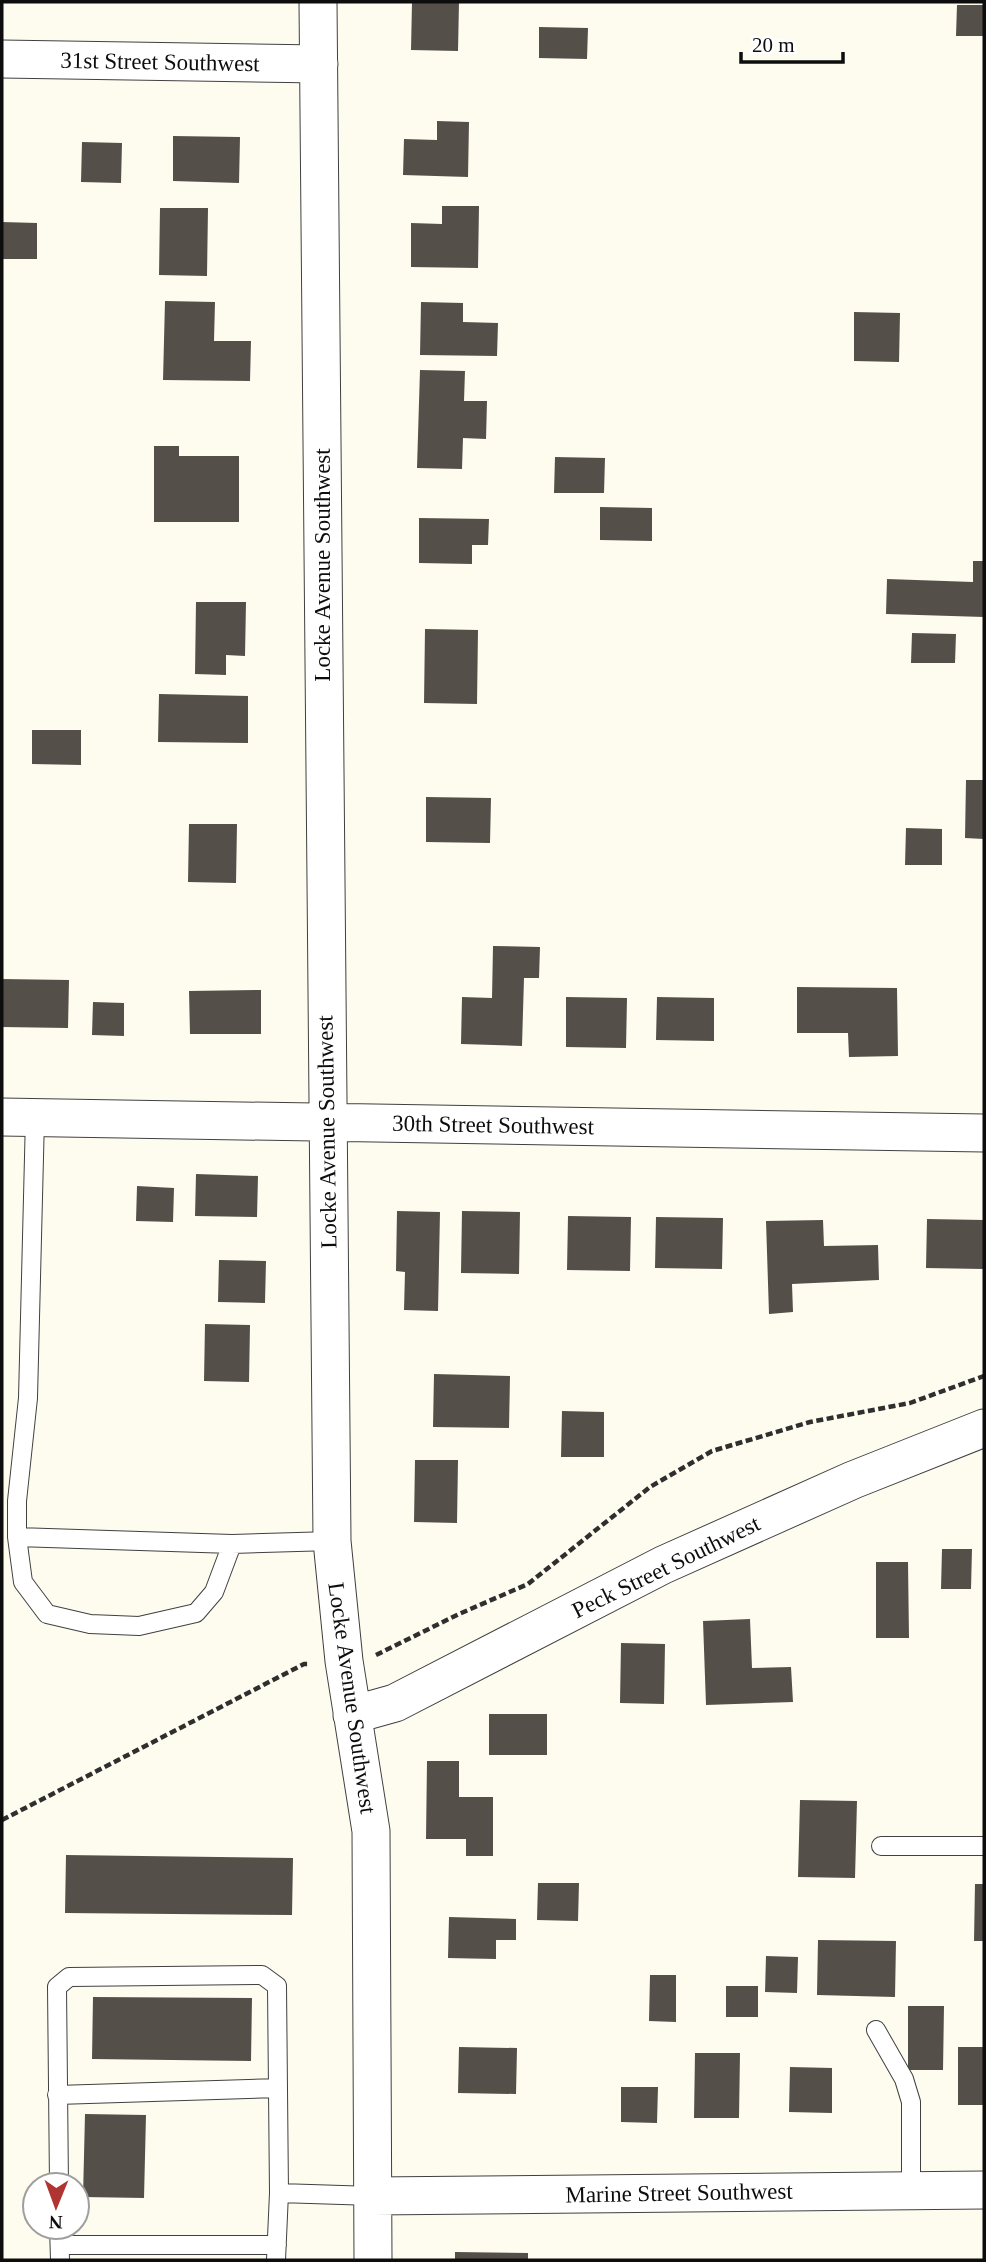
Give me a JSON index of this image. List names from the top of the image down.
{
  "streets": {
    "street": [
      "31st Street Southwest",
      "Locke Avenue Southwest",
      "30th Street Southwest",
      "Peck Street Southwest",
      "Marine Street Southwest"
    ]
  },
  "crossings": [
    ["31st Street Southwest", "Locke Avenue Southwest"],
    ["Locke Avenue Southwest", "30th Street Southwest"],
    ["Locke Avenue Southwest", "Peck Street Southwest"],
    ["Locke Avenue Southwest", "Marine Street Southwest"]
  ],
  "scale_bar": "20 m",
  "north": "bottom"
}
